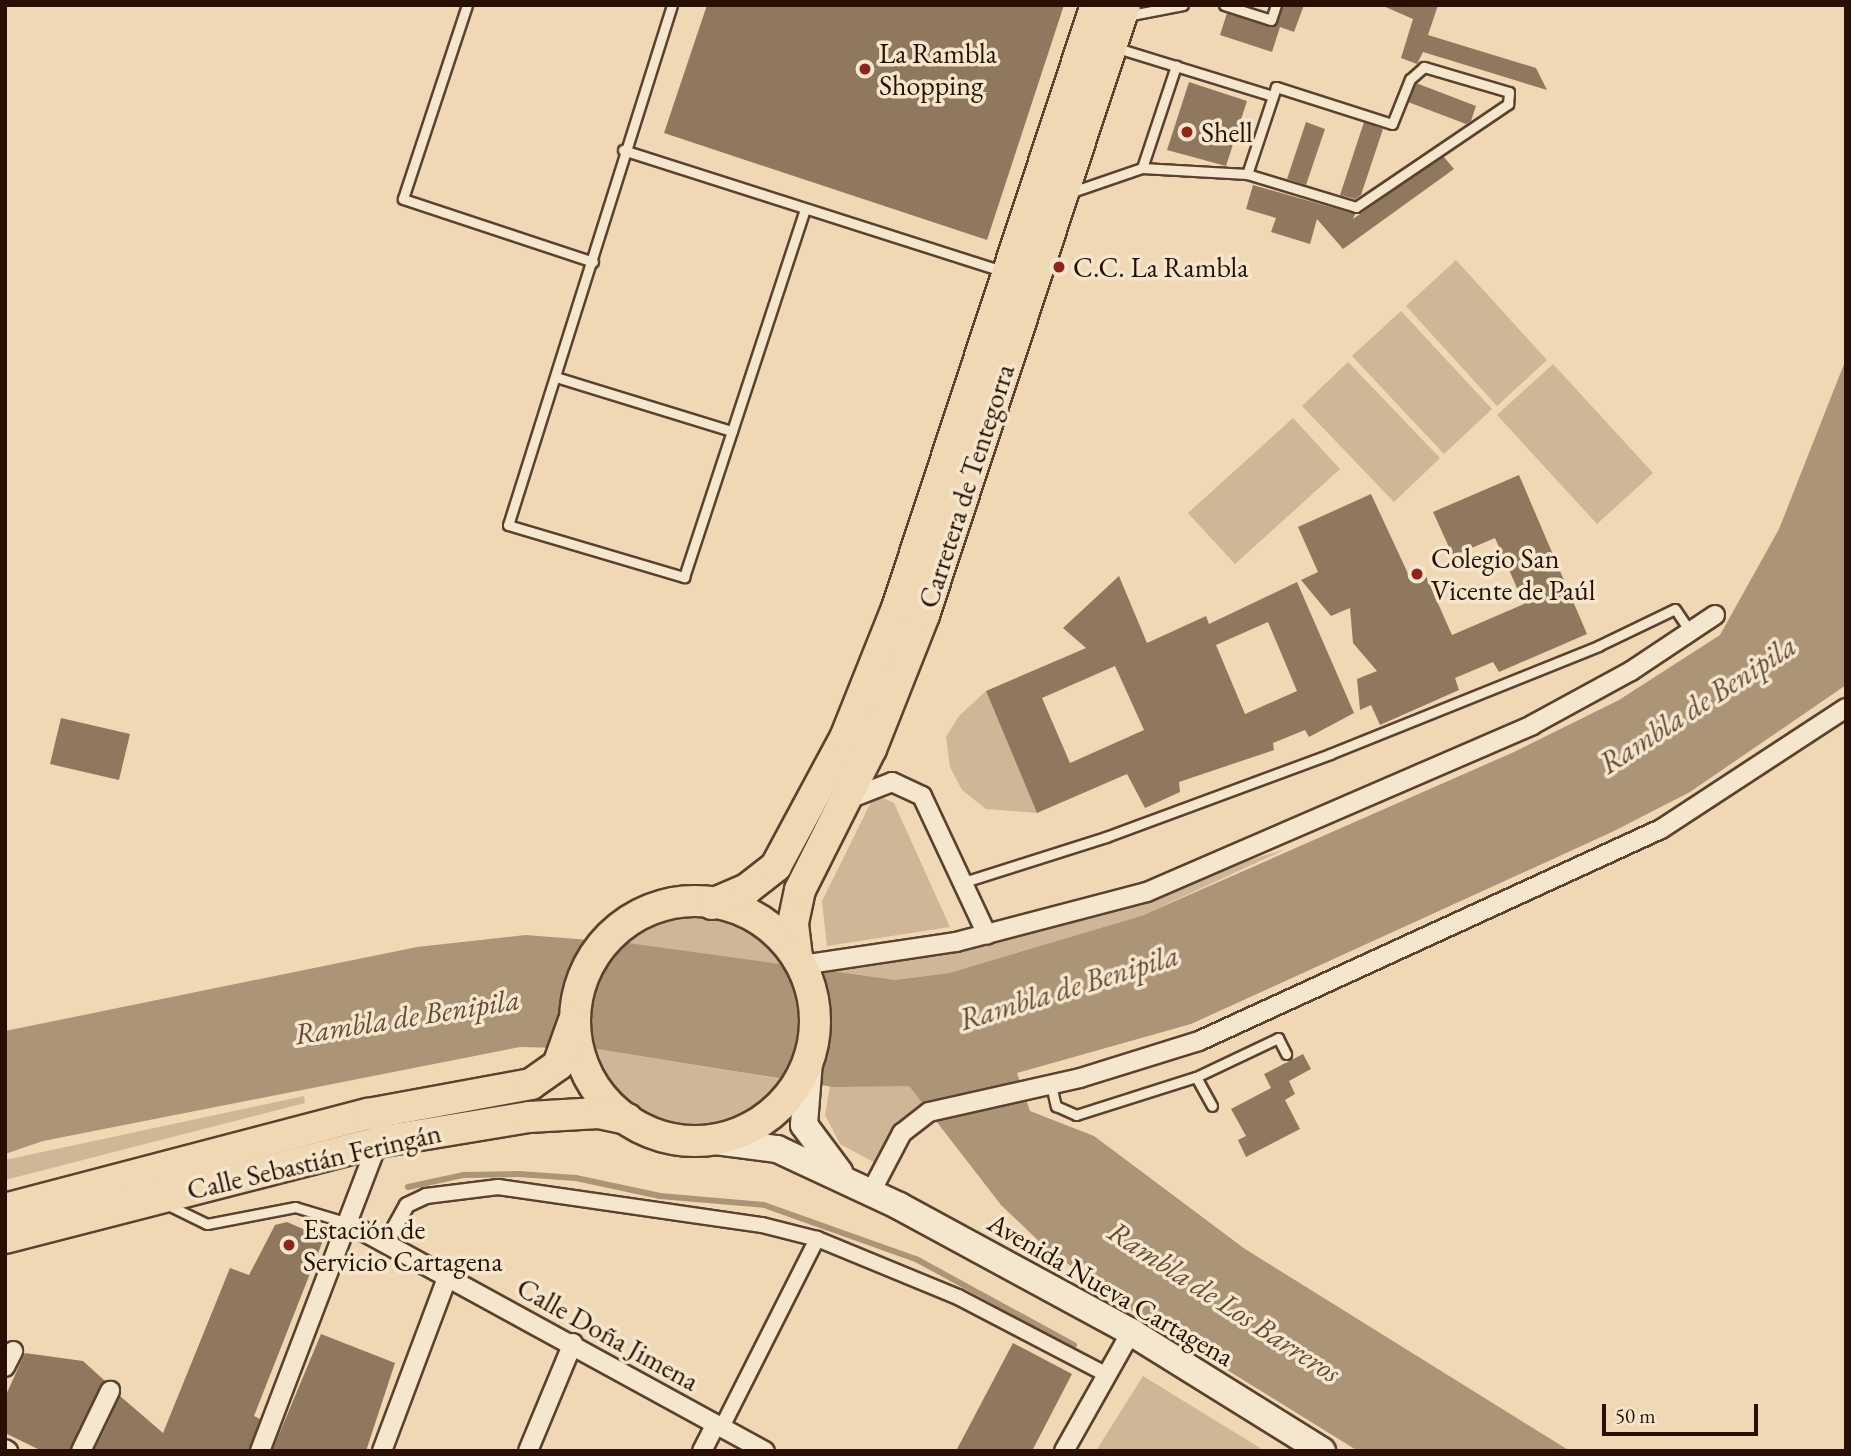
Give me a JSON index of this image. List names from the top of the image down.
{
  "streets": {
    "main road": ["Carretera de Tentegorra", "Calle Sebastián Feringán", "Avenida Nueva Cartagena"],
    "street": ["Calle Doña Jimena"]
  },
  "crossings": [
    ["Carretera de Tentegorra", "Calle Sebastián Feringán"],
    ["Carretera de Tentegorra", "Avenida Nueva Cartagena"],
    ["Calle Sebastián Feringán", "Avenida Nueva Cartagena"]
  ],
  "water": ["Rambla de Benipila", "Rambla de Los Barreros"],
  "places": [
    "La Rambla Shopping",
    "Shell",
    "C.C. La Rambla",
    "Colegio San Vicente de Paúl",
    "Estación de Servicio Cartagena"
  ],
  "scale_bar": "50 m"
}
